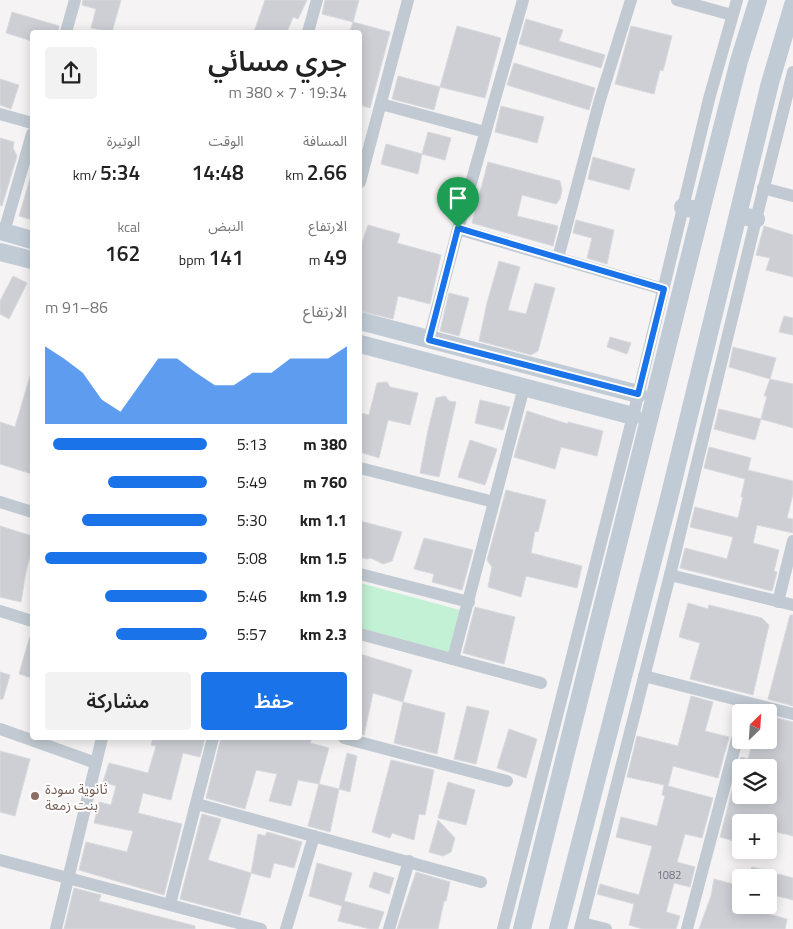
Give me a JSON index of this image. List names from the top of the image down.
{
  "places": ["ثانوية سودة بنت زمعة"],
  "house_numbers": ["1082"],
  "north": "top right",
  "page": {
    "heading": ["جري مسائي", "19:34 · 7 × 380 m"],
    "stats": [
      ["المسافة", "2.66 km"],
      ["الوقت", "14:48"],
      ["الوتيرة", "5:34 /km"],
      ["الارتفاع", "49 m"],
      ["النبض", "141 bpm"],
      ["kcal", "162"]
    ],
    "chart": ["الارتفاع", "86–91 m"],
    "list": [
      {
        "name": "380 m",
        "note": "5:13"
      },
      {
        "name": "760 m",
        "note": "5:49"
      },
      {
        "name": "1.1 km",
        "note": "5:30"
      },
      {
        "name": "1.5 km",
        "note": "5:08"
      },
      {
        "name": "1.9 km",
        "note": "5:46"
      },
      {
        "name": "2.3 km",
        "note": "5:57"
      }
    ],
    "buttons": ["حفظ", "مشاركة"],
    "map_buttons": ["+", "−"]
  }
}
